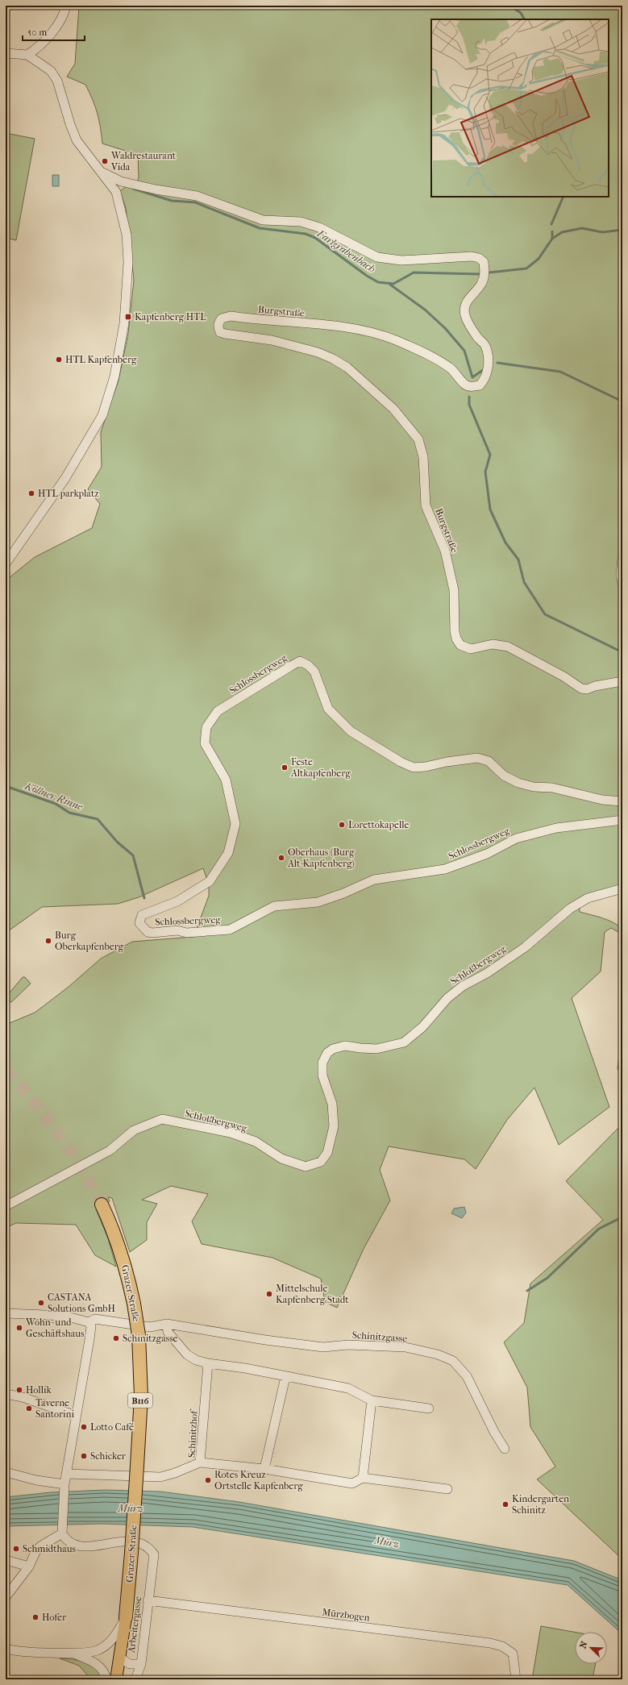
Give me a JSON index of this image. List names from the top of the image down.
{
  "streets": {
    "highway": ["Grazer Straße", "B116"],
    "street": [
      "Burgstraße",
      "Schlossbergweg",
      "Schloßbergweg",
      "Schinitzgasse",
      "Schinitzhof",
      "Mürzbogen",
      "Arbeitergasse"
    ]
  },
  "crossings": [
    ["Grazer Straße", "Arbeitergasse"],
    ["Mürzbogen", "Arbeitergasse"]
  ],
  "water": ["Farlgrabenbach", "Köllner Rinne", "Mürz"],
  "places": {
    "other": [
      "Waldrestaurant Vida",
      "HTL Kapfenberg",
      "HTL parkplatz",
      "Feste Altkapfenberg",
      "Lorettokapelle",
      "Oberhaus (Burg Alt-Kapfenberg)",
      "Burg Oberkapfenberg",
      "Mittelschule Kapfenberg Stadt",
      "CASTANA Solutions GmbH",
      "Wohn- und Geschäftshaus",
      "Schinitzgasse",
      "Hollik",
      "Taverne Santorini",
      "Lotto Café",
      "Schicker",
      "Rotes Kreuz Ortstelle Kapfenberg",
      "Kindergarten Schinitz",
      "Schmidthaus",
      "Hofer"
    ],
    "transit": ["Kapfenberg HTL"]
  },
  "scale_bar": "50 m",
  "north": "top left"
}
